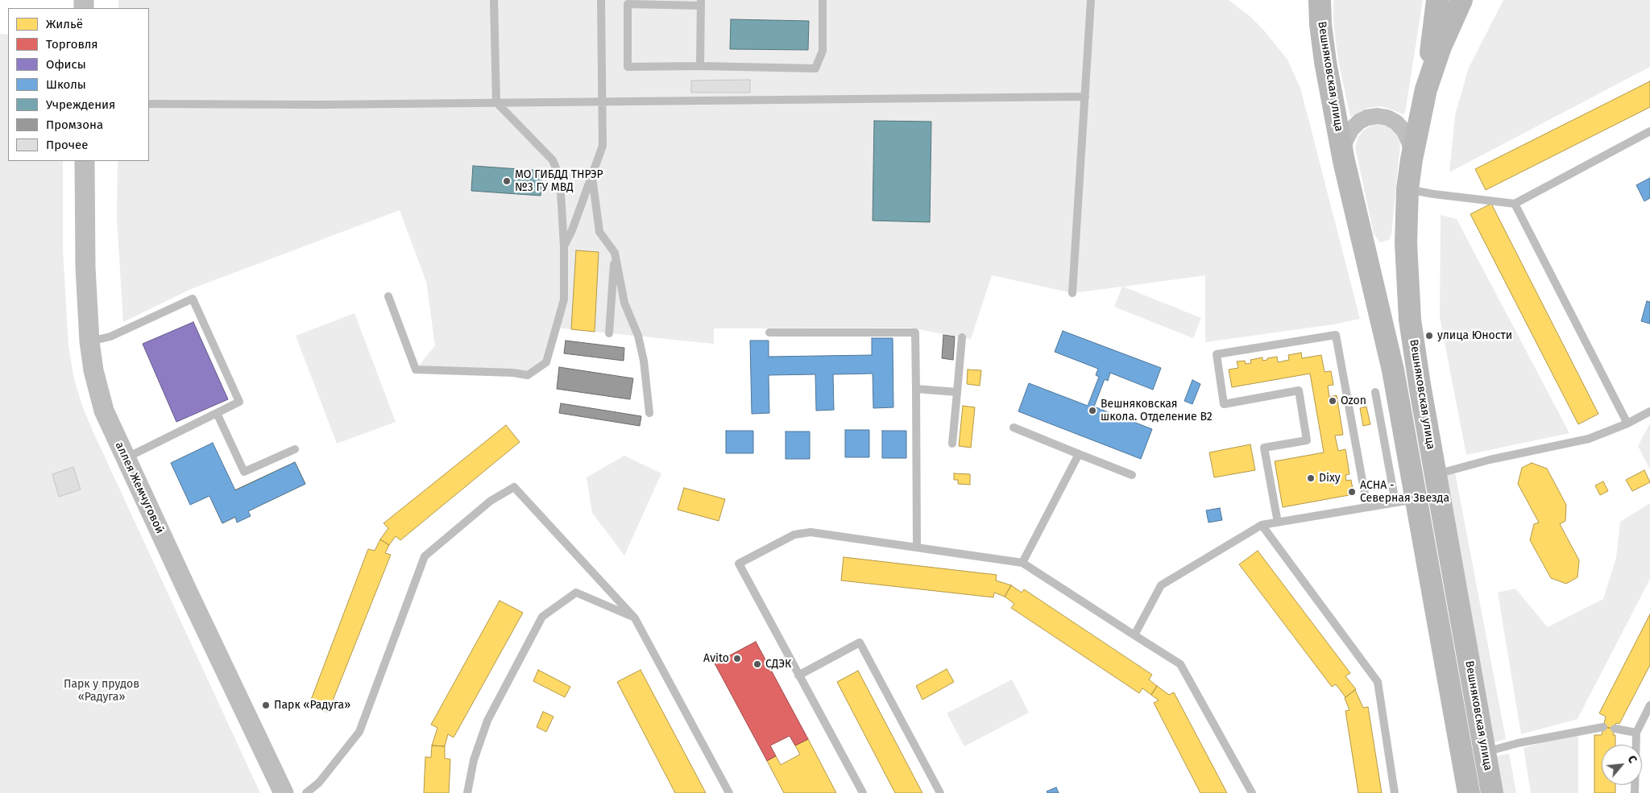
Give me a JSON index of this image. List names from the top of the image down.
{
  "streets": {
    "main road": ["Вешняковская улица"],
    "street": ["аллея Жемчуговой"]
  },
  "parks": ["Парк у прудов «Радуга»"],
  "places": [
    "МО ГИБДД ТНРЭР №3 ГУ МВД",
    "улица Юности",
    "Ozon",
    "Вешняковская школа. Отделение В2",
    "Dixy",
    "АСНА - Северная Звезда",
    "Avito",
    "СДЭК",
    "Парк «Радуга»"
  ],
  "legend": [
    "Жильё",
    "Торговля",
    "Офисы",
    "Школы",
    "Учреждения",
    "Промзона",
    "Прочее"
  ],
  "north": "top right"
}
